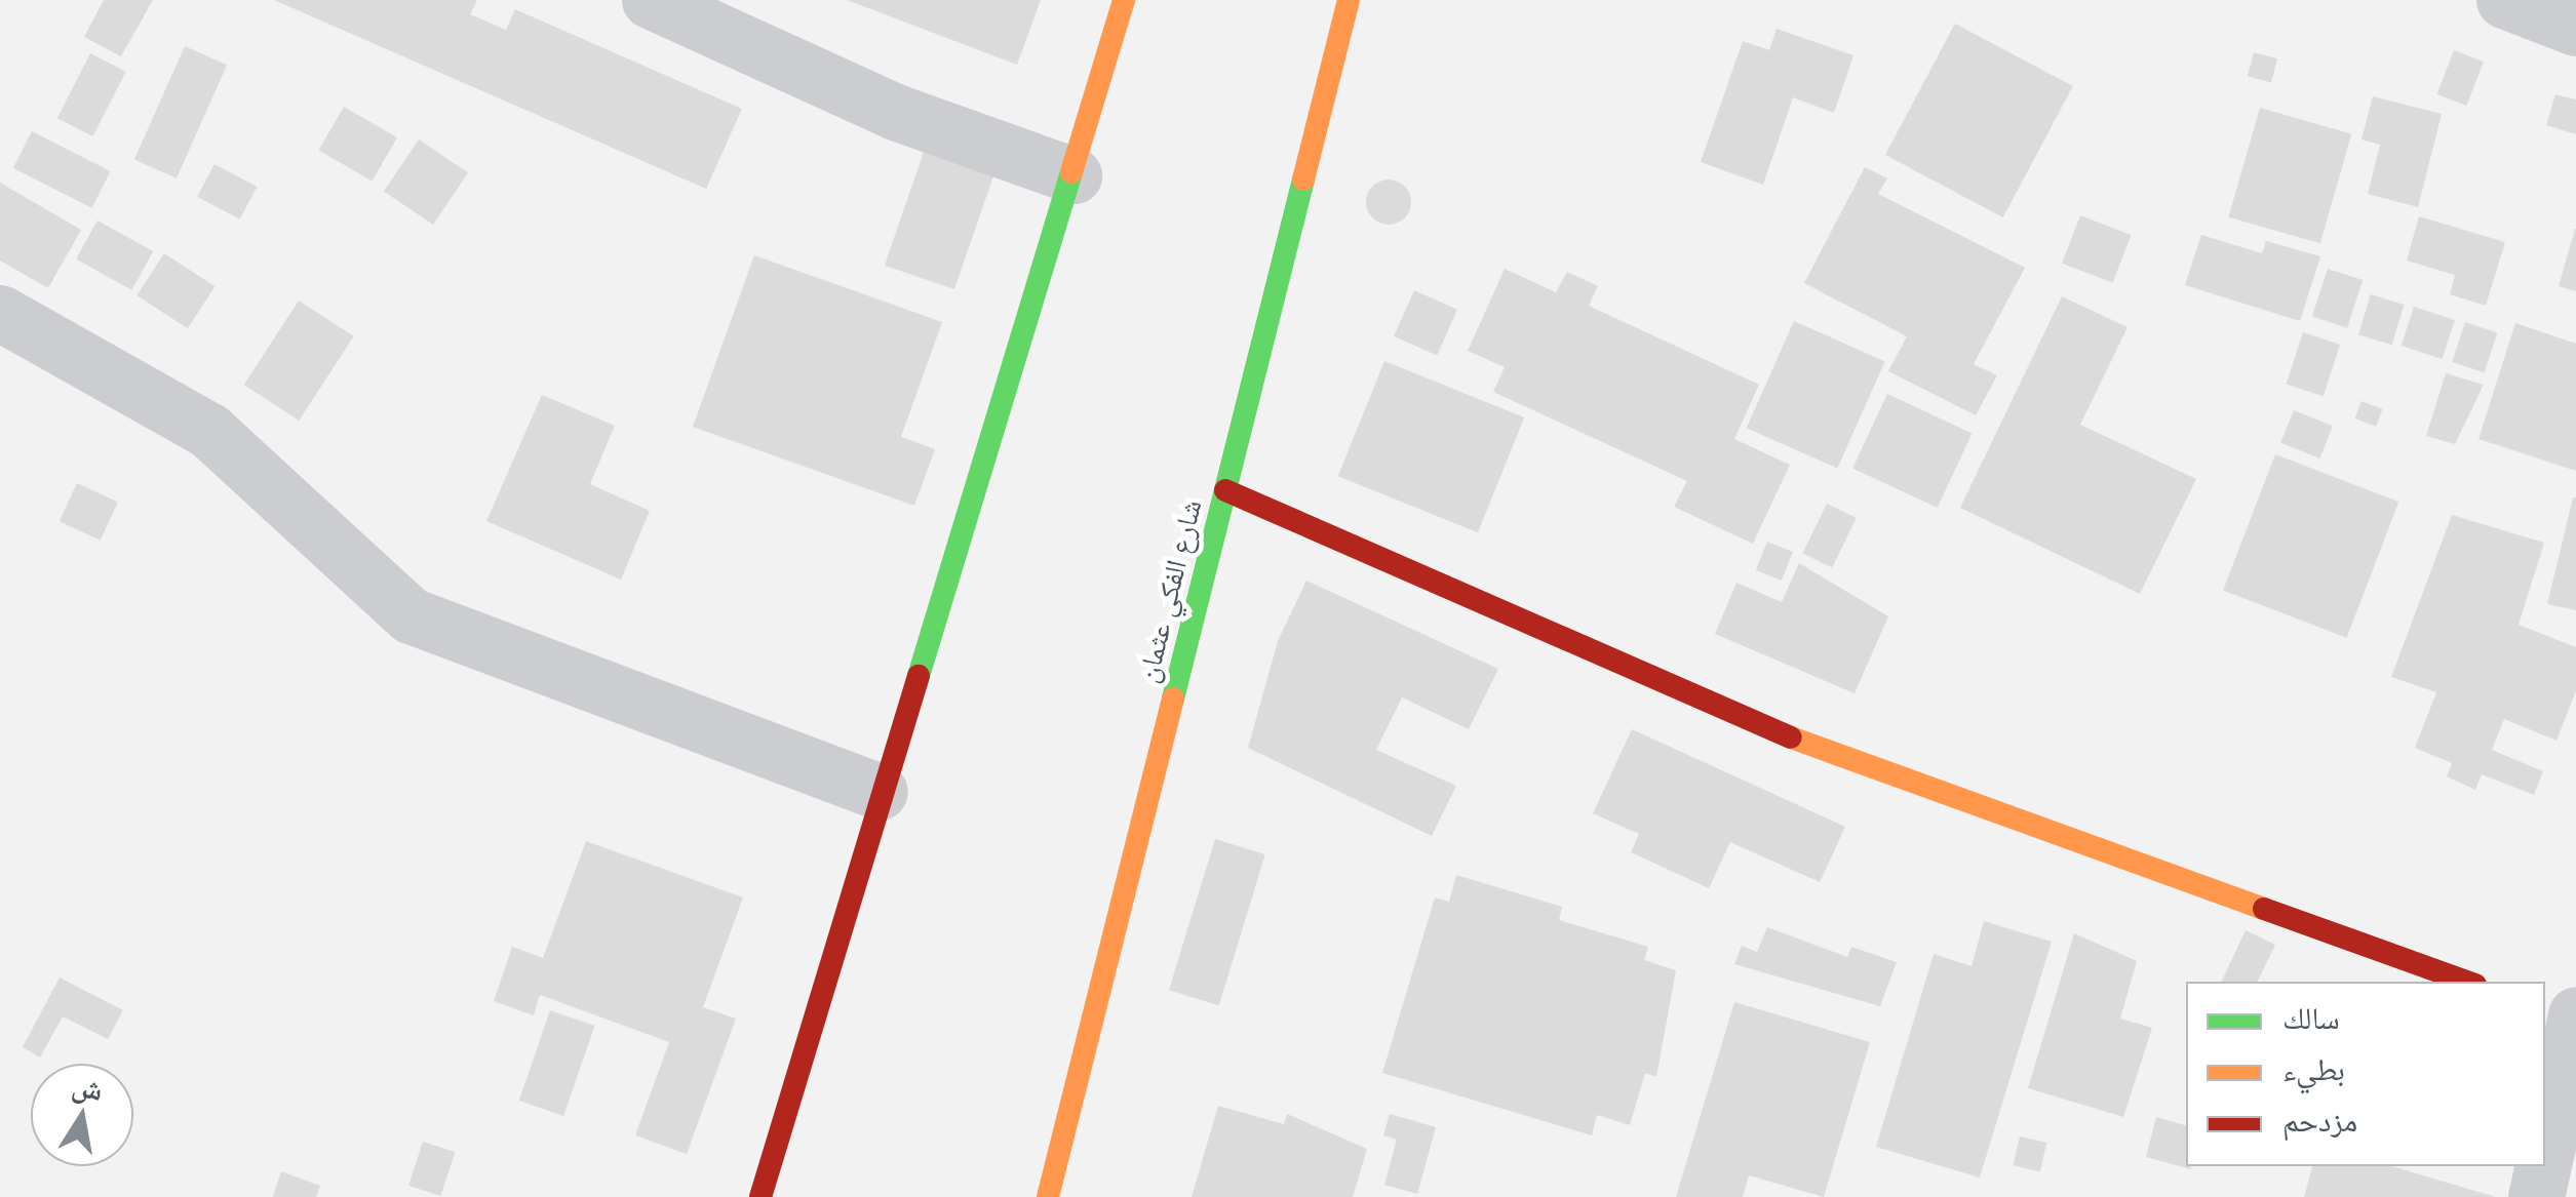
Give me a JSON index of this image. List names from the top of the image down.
{
  "streets": {
    "street": ["شارع الفكي عثمان"]
  },
  "legend": ["سالك", "بطيء", "مزدحم"],
  "north": "top"
}
